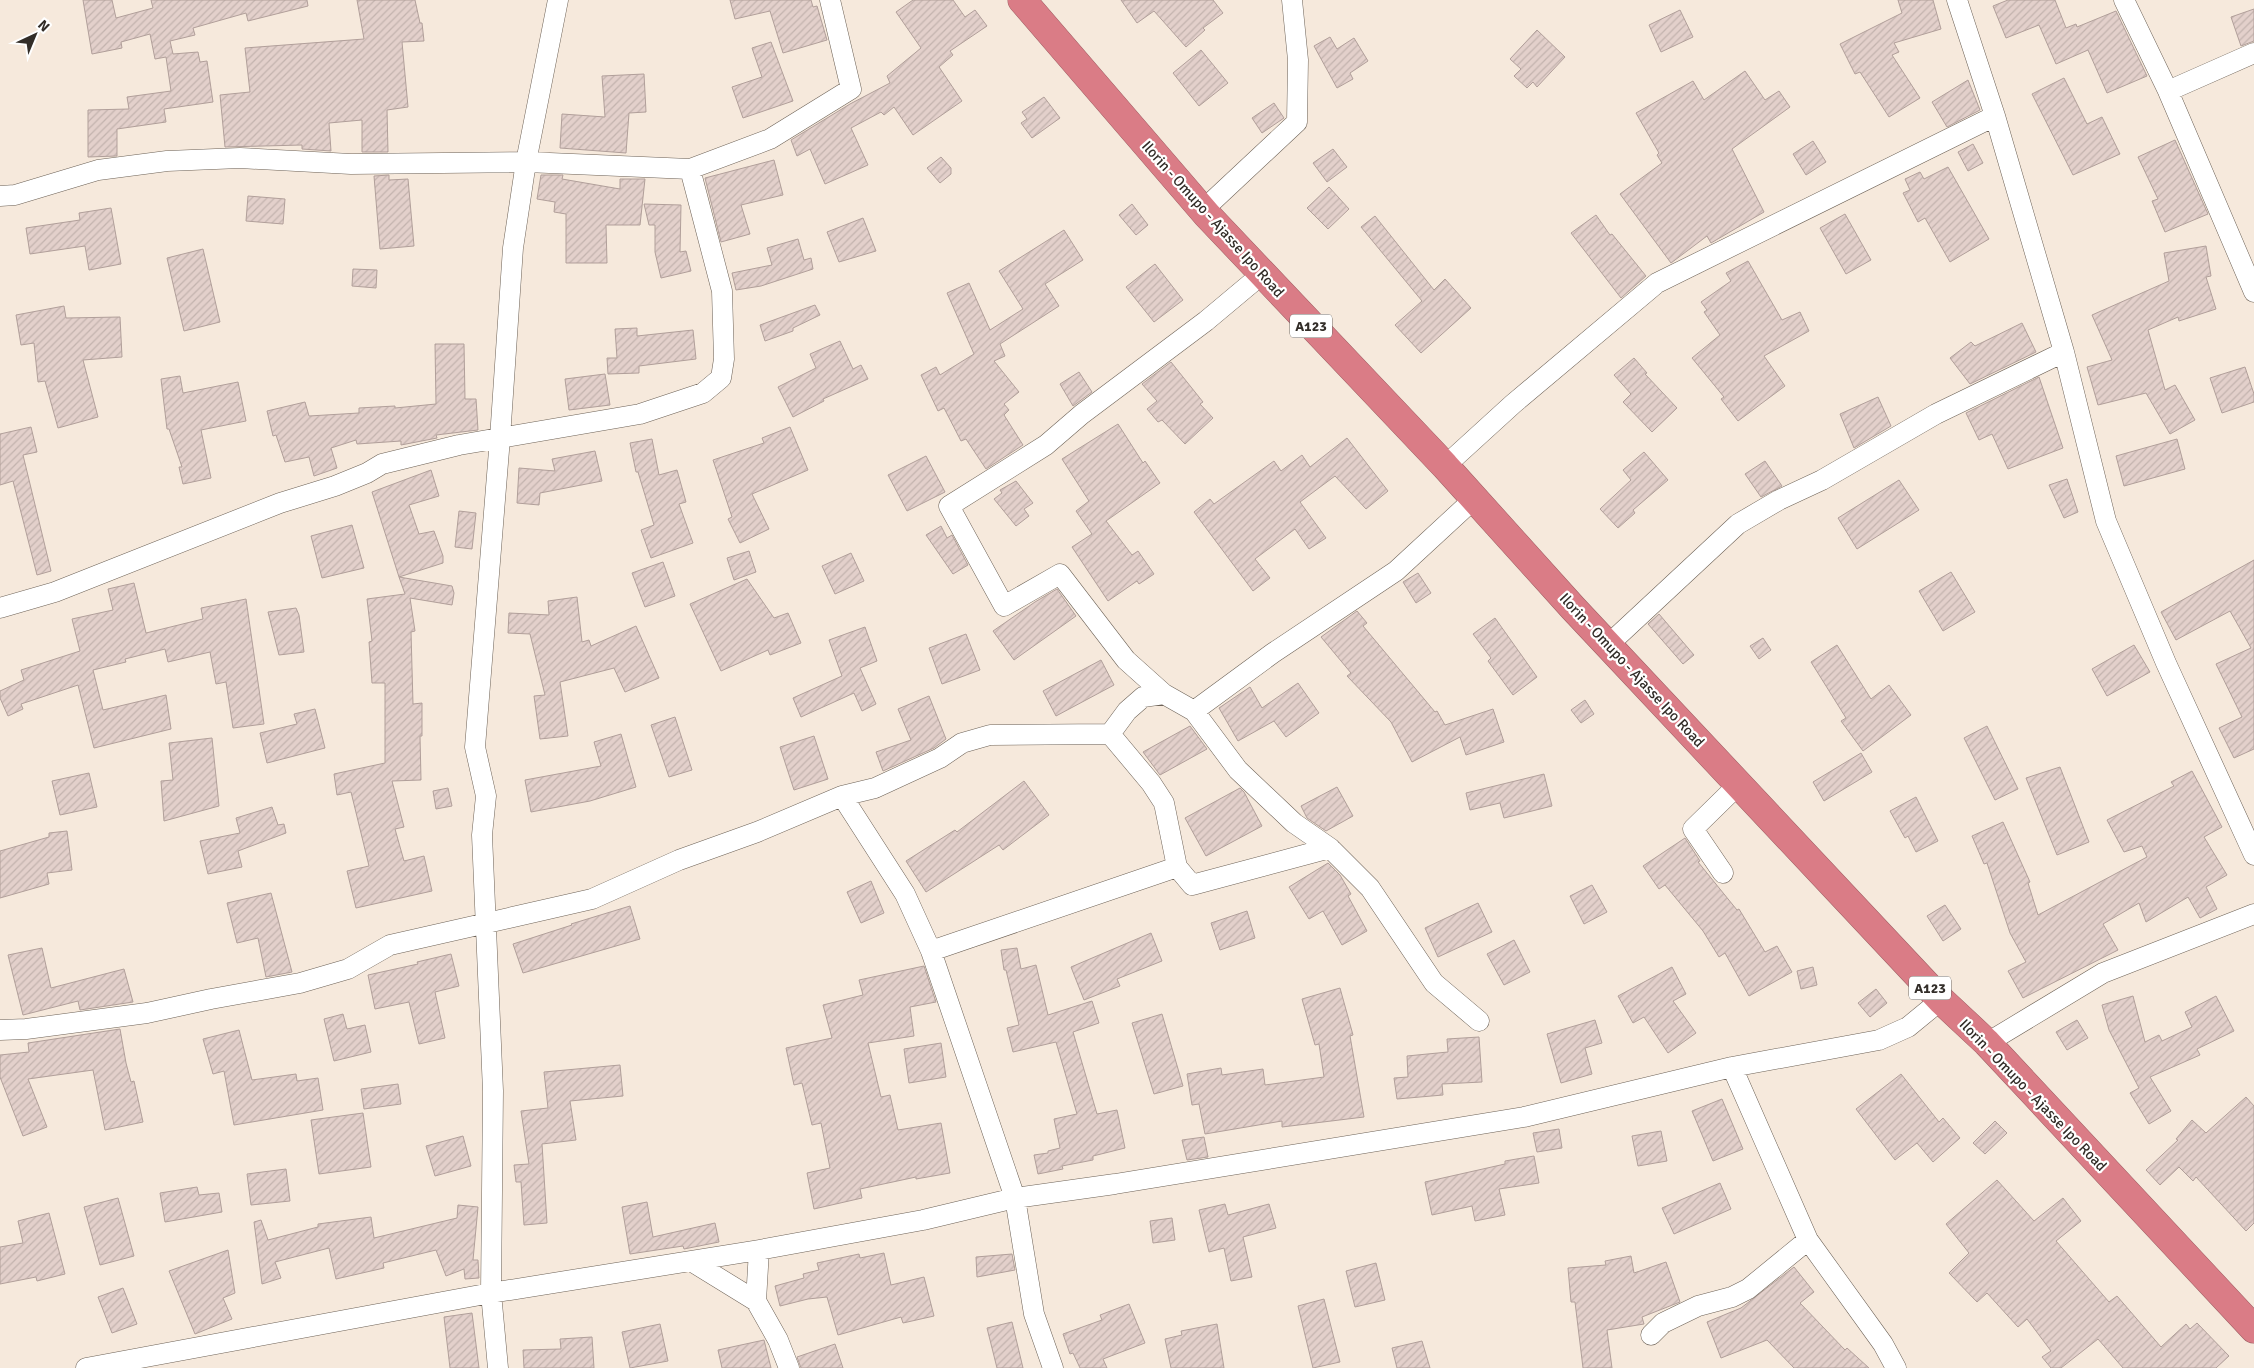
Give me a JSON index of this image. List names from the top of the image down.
{
  "streets": {
    "highway": ["Ilorin - Omupo - Ajasse Ipo Road", "A123"]
  },
  "north": "top right"
}
